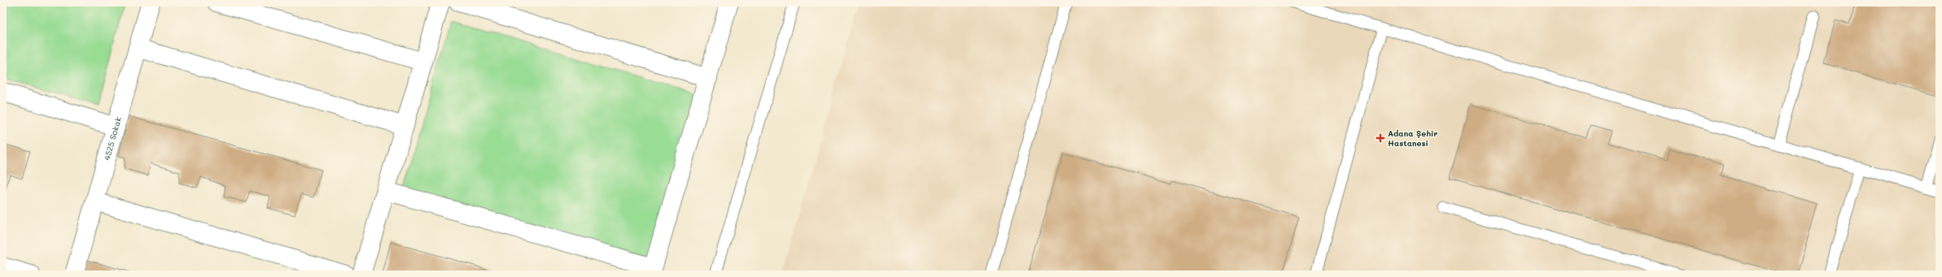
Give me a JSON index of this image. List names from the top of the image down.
{
  "streets": {
    "street": ["4525 Sokak"]
  },
  "places": {
    "health": ["Adana Şehir Hastanesi"]
  }
}
